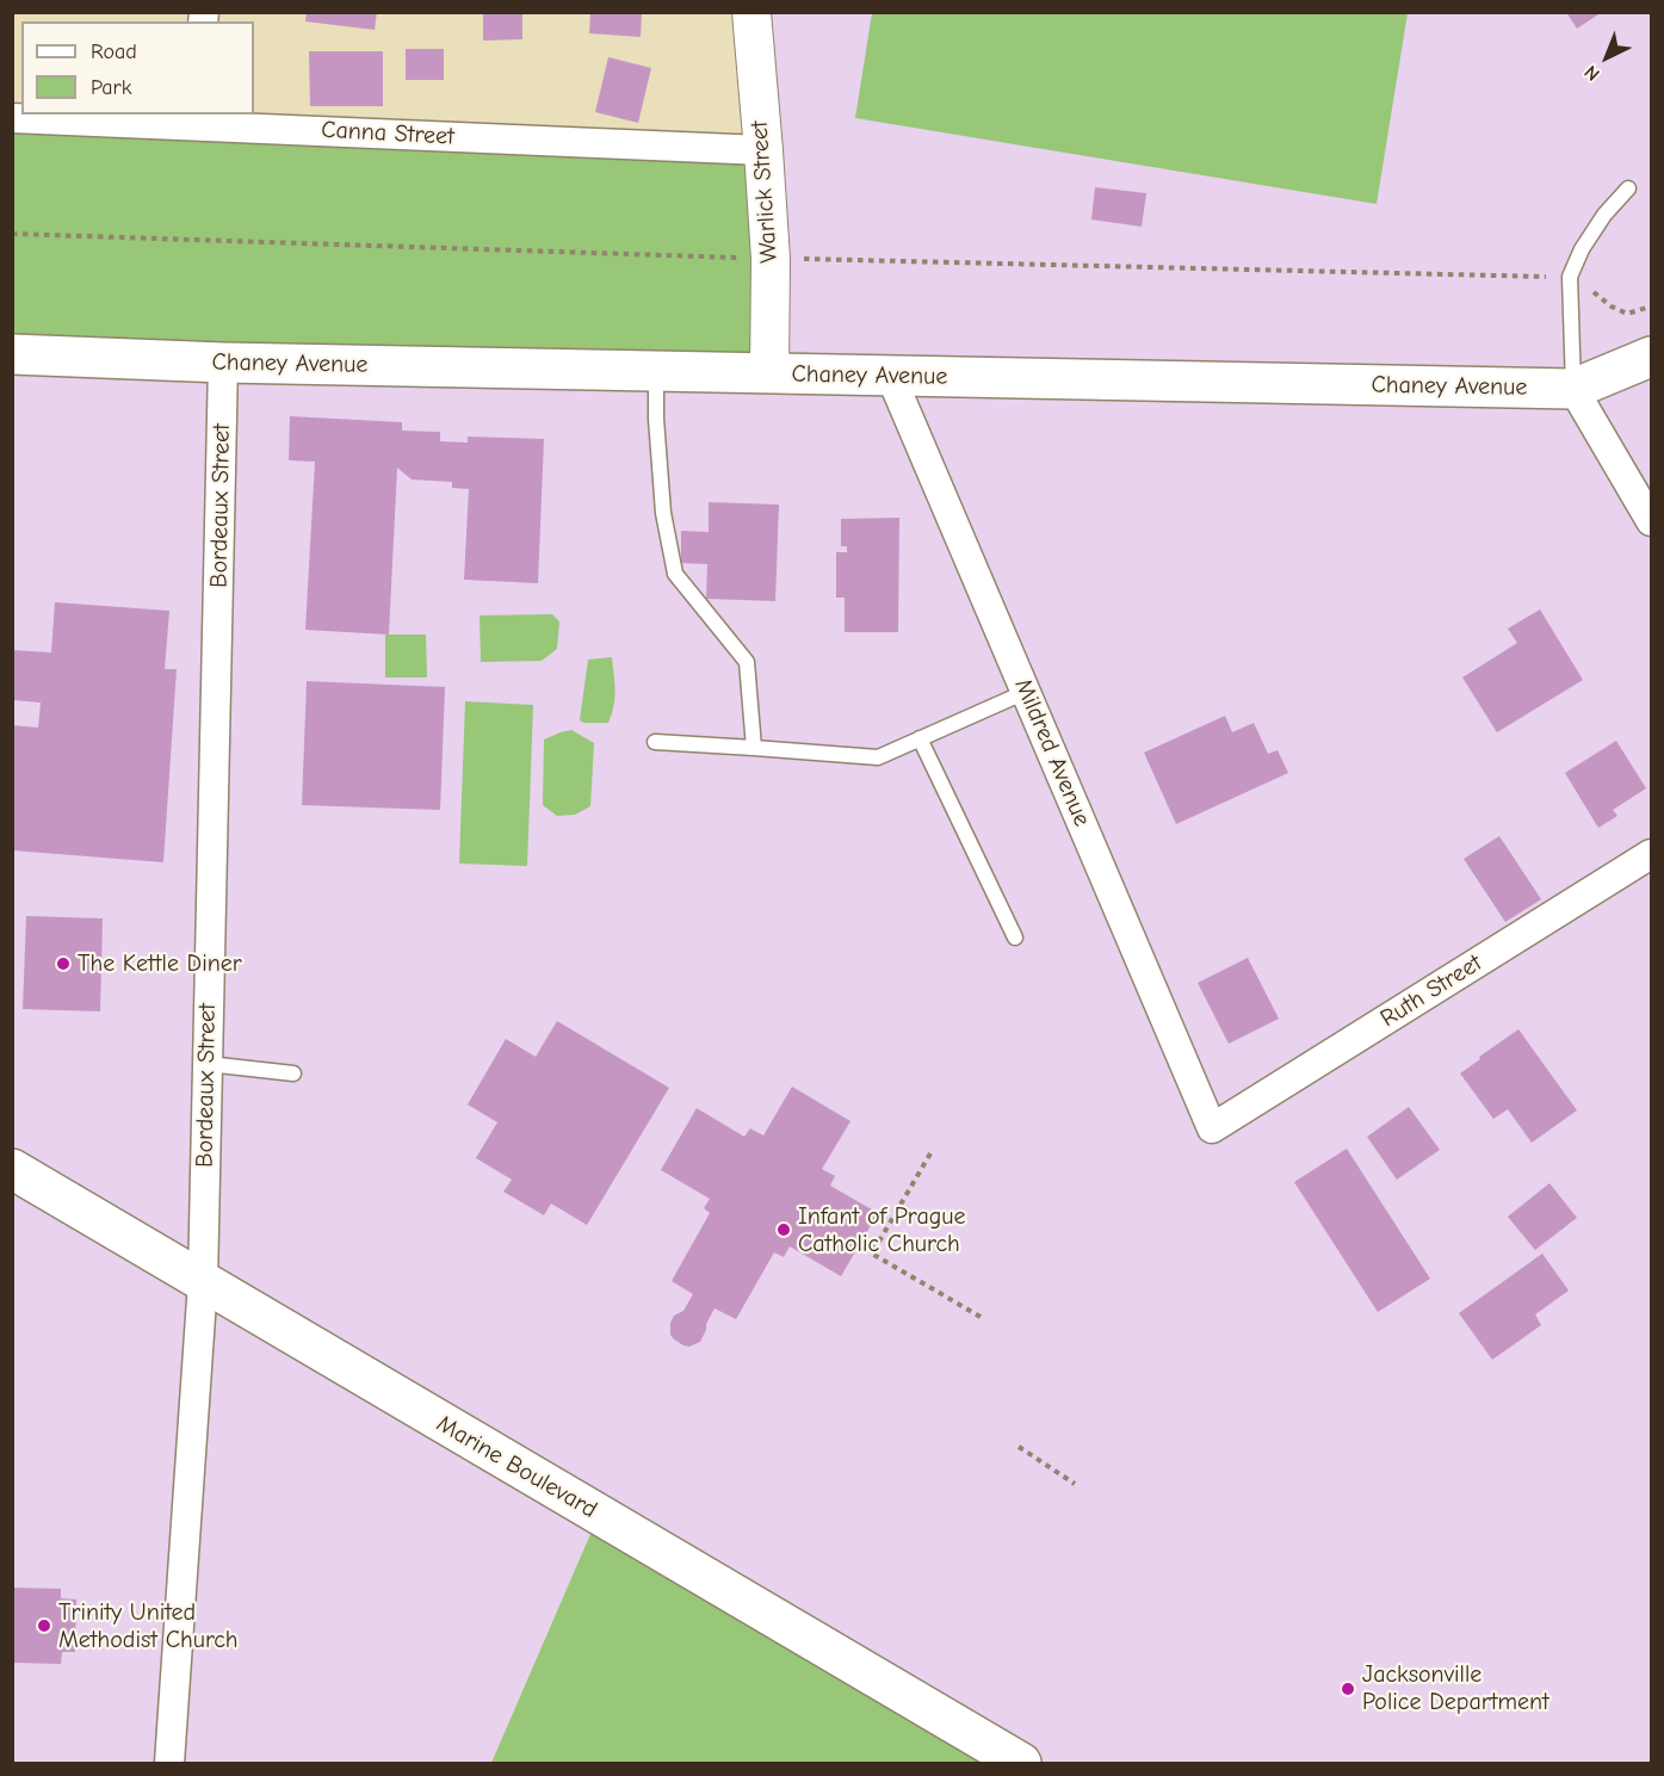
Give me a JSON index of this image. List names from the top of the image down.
{
  "streets": {
    "main road": ["Chaney Avenue", "Marine Boulevard"],
    "street": [
      "Canna Street",
      "Warlick Street",
      "Bordeaux Street",
      "Mildred Avenue",
      "Ruth Street"
    ]
  },
  "crossings": [
    ["Canna Street", "Warlick Street"],
    ["Warlick Street", "Chaney Avenue"],
    ["Chaney Avenue", "Bordeaux Street"],
    ["Chaney Avenue", "Mildred Avenue"],
    ["Bordeaux Street", "Marine Boulevard"],
    ["Mildred Avenue", "Ruth Street"]
  ],
  "places": [
    "The Kettle Diner",
    "Infant of Prague Catholic Church",
    "Trinity United Methodist Church",
    "Jacksonville Police Department"
  ],
  "legend": ["Road", "Park"],
  "north": "bottom left"
}
